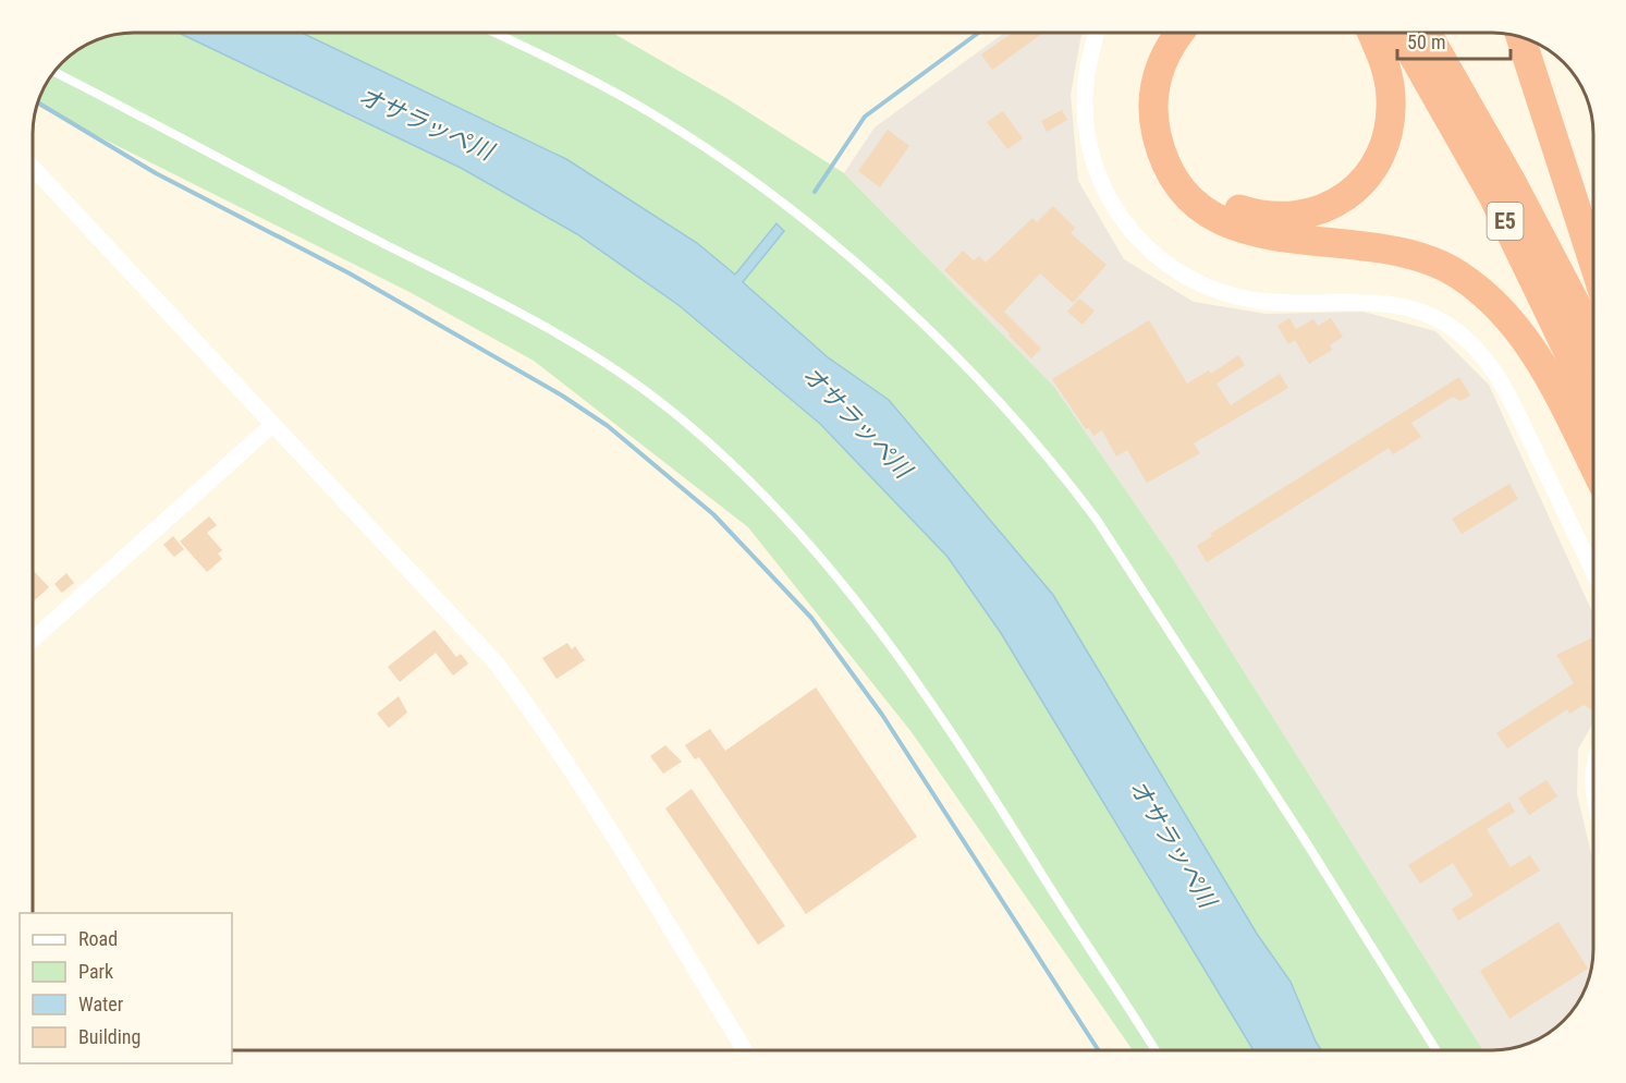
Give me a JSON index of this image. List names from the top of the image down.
{
  "streets": {
    "highway": ["E5"]
  },
  "water": ["オサラッペ川"],
  "legend": [
    "Road",
    "Park",
    "Water",
    "Building"
  ],
  "scale_bar": "50 m"
}
